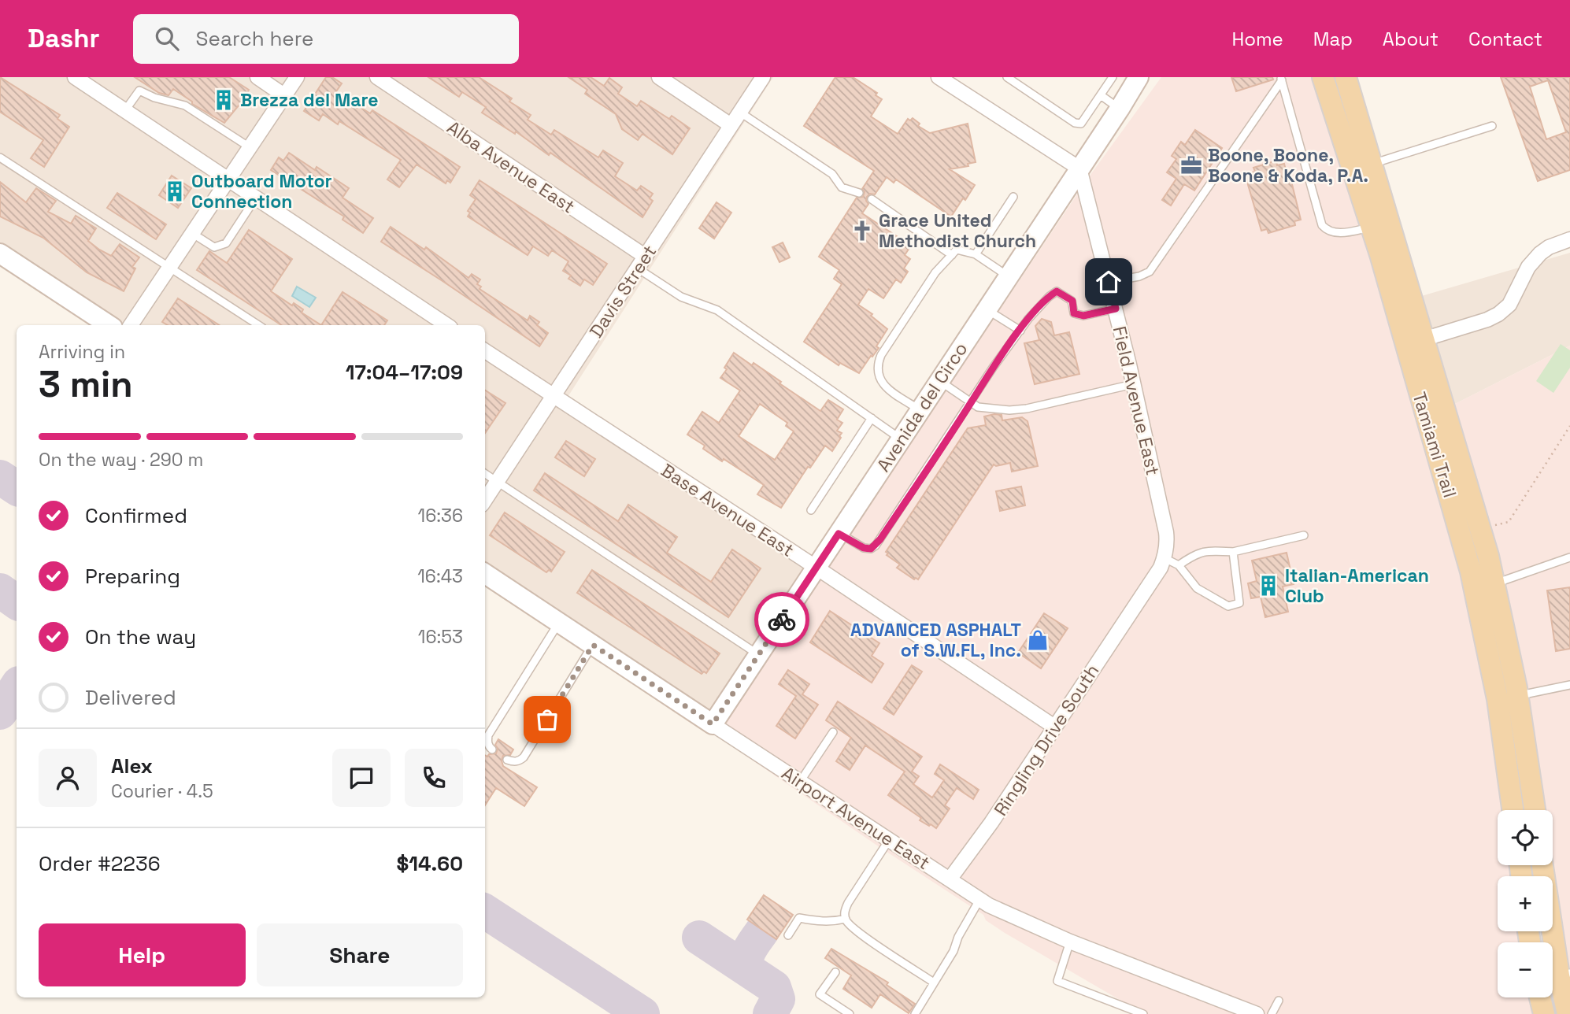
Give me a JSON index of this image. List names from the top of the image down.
{
  "streets": {
    "main road": ["Tamiami Trail"],
    "street": [
      "Alba Avenue East",
      "Davis Street",
      "Field Avenue East",
      "Avenida del Circo",
      "Base Avenue East",
      "Ringling Drive South",
      "Airport Avenue East"
    ]
  },
  "crossings": [
    ["Alba Avenue East", "Davis Street"],
    ["Davis Street", "Base Avenue East"],
    ["Field Avenue East", "Avenida del Circo"],
    ["Field Avenue East", "Ringling Drive South"],
    ["Avenida del Circo", "Base Avenue East"],
    ["Avenida del Circo", "Airport Avenue East"],
    ["Base Avenue East", "Ringling Drive South"],
    ["Ringling Drive South", "Airport Avenue East"]
  ],
  "places": {
    "building": ["Brezza del Mare", "Outboard Motor Connection", "Italian-American Club"],
    "office": ["Boone, Boone, Boone & Koda, P.A."],
    "church": ["Grace United Methodist Church"],
    "shop": ["ADVANCED ASPHALT of S.W.FL, Inc."]
  },
  "page": {
    "header": "Dashr",
    "search": "Search here",
    "nav": [
      "Home",
      "Map",
      "About",
      "Contact"
    ],
    "heading": ["3 min", "Arriving in", "17:04–17:09"],
    "panel": [
      "Alex",
      "Courier · 4.5",
      "Order #2236",
      "$14.60"
    ],
    "bar": "On the way · 290 m",
    "list": [
      ["Confirmed", "16:36"],
      ["Preparing", "16:43"],
      ["On the way", "16:53"],
      "Delivered"
    ],
    "map_buttons": ["+", "−"],
    "buttons": ["Help", "Share"]
  }
}
